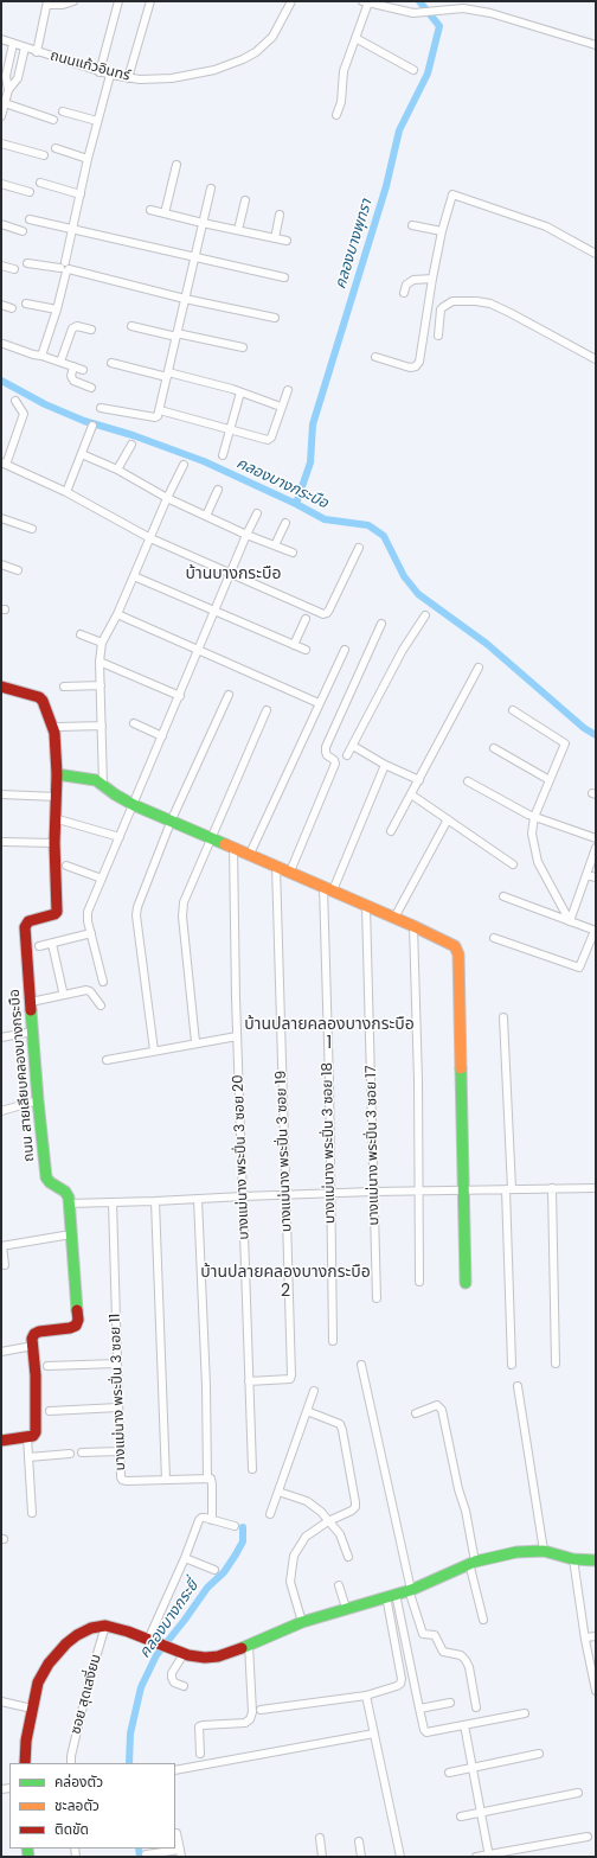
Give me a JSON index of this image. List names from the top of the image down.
{
  "streets": {
    "street": [
      "ถนนแก้วอินทร์",
      "ถนน สายเลียบคลองบางกระบือ",
      "บางแม่นาง พระปิ่น 3 ซอย 18",
      "บางแม่นาง พระปิ่น 3 ซอย 17",
      "บางแม่นาง พระปิ่น 3 ซอย 19",
      "บางแม่นาง พระปิ่น 3 ซอย 20",
      "บางแม่นาง พระปิ่น 3 ซอย 11",
      "ซอย สุดเสงี่ยม"
    ]
  },
  "crossings": [
    ["บางแม่นาง พระปิ่น 3 ซอย 19", "บางแม่นาง พระปิ่น 3 ซอย 20"]
  ],
  "districts": ["บ้านบางกระบือ", "บ้านปลายคลองบางกระบือ 1", "บ้านปลายคลองบางกระบือ 2"],
  "water": ["คลองบางพุทรา", "คลองบางกระบือ", "คลองบางกระยี่"],
  "legend": ["คล่องตัว", "ชะลอตัว", "ติดขัด"]
}
